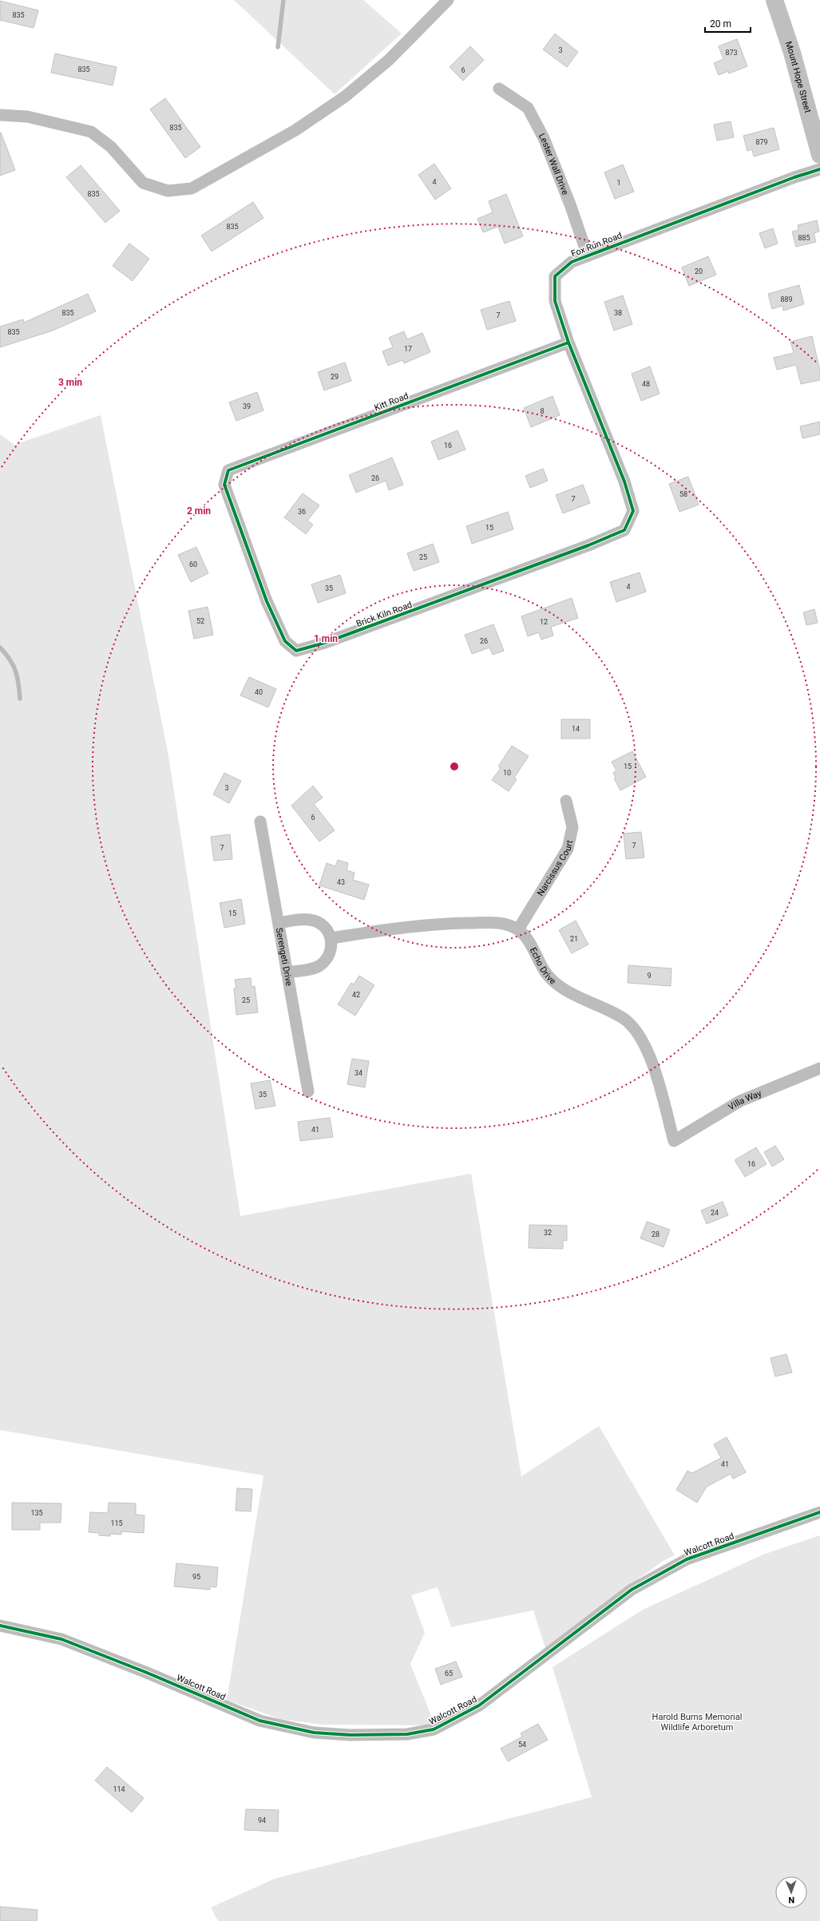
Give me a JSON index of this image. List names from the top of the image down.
{
  "streets": {
    "street": [
      "Mount Hope Street",
      "Lester Wall Drive",
      "Fox Run Road",
      "Kitt Road",
      "Brick Kiln Road",
      "Narcissus Court",
      "Serengeti Drive",
      "Echo Drive",
      "Villa Way",
      "Walcott Road"
    ]
  },
  "crossings": [
    ["Lester Wall Drive", "Fox Run Road"],
    ["Fox Run Road", "Kitt Road"],
    ["Fox Run Road", "Brick Kiln Road"],
    ["Kitt Road", "Brick Kiln Road"],
    ["Narcissus Court", "Echo Drive"],
    ["Echo Drive", "Villa Way"]
  ],
  "parks": ["Harold Burns Memorial Wildlife Arboretum"],
  "house_numbers": [
    "835",
    "3",
    "873",
    "835",
    "6",
    "835",
    "879",
    "4",
    "1",
    "835",
    "835",
    "885",
    "20",
    "889",
    "835",
    "38",
    "7",
    "835",
    "17",
    "29",
    "48",
    "39",
    "8",
    "16",
    "26",
    "58",
    "7",
    "36",
    "15",
    "25",
    "60",
    "4",
    "35",
    "52",
    "12",
    "26",
    "40",
    "14",
    "15",
    "10",
    "3",
    "6",
    "7",
    "7",
    "43",
    "15",
    "21",
    "9",
    "42",
    "25",
    "34",
    "35",
    "41",
    "16",
    "24",
    "32",
    "28",
    "41",
    "135",
    "115",
    "95",
    "65",
    "54",
    "114",
    "94"
  ],
  "scale_bar": "20 m",
  "north": "bottom",
  "rings": ["3 min", "2 min", "1 min"]
}
